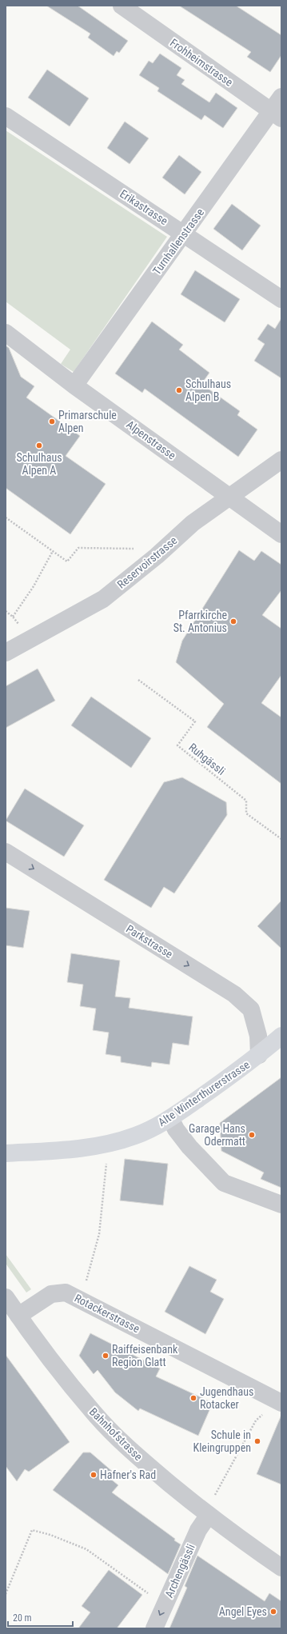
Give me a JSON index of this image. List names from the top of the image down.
{
  "streets": {
    "main road": ["Alte Winterthurerstrasse"],
    "street": [
      "Frohheimstrasse",
      "Erikastrasse",
      "Turnhallenstrasse",
      "Alpenstrasse",
      "Reservoirstrasse",
      "Parkstrasse",
      "Rotackerstrasse",
      "Bahnhofstrasse",
      "Archengässli"
    ],
    "path": ["Ruhgässli"]
  },
  "crossings": [
    ["Frohheimstrasse", "Turnhallenstrasse"],
    ["Erikastrasse", "Turnhallenstrasse"],
    ["Turnhallenstrasse", "Alpenstrasse"],
    ["Alpenstrasse", "Reservoirstrasse"],
    ["Parkstrasse", "Alte Winterthurerstrasse"],
    ["Rotackerstrasse", "Bahnhofstrasse"],
    ["Bahnhofstrasse", "Archengässli"]
  ],
  "one_way": ["Parkstrasse"],
  "places": [
    "Schulhaus Alpen B",
    "Primarschule Alpen",
    "Schulhaus Alpen A",
    "Pfarrkirche St. Antonius",
    "Garage Hans Odermatt",
    "Raiffeisenbank Region Glatt",
    "Jugendhaus Rotacker",
    "Schule in Kleingruppen",
    "Hafner's Rad",
    "Angel Eyes"
  ],
  "scale_bar": "20 m"
}
